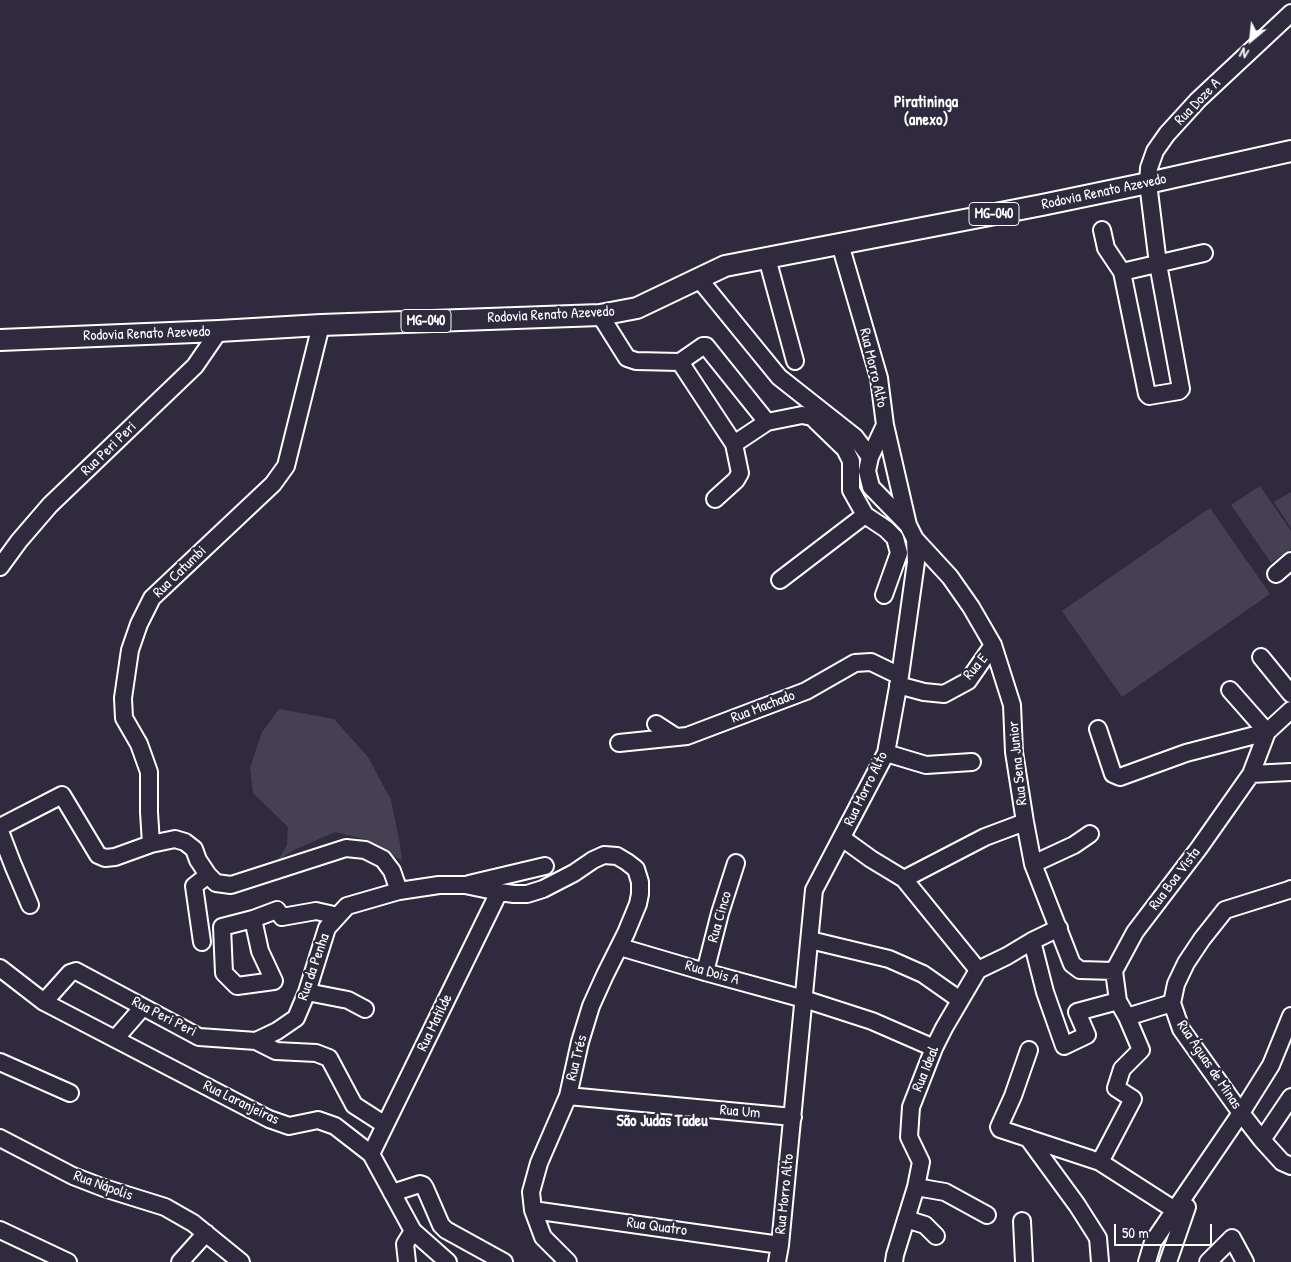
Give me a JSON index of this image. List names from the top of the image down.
{
  "streets": {
    "main road": ["Rodovia Renato Azevedo", "MG-040"],
    "street": [
      "Rua Doze A",
      "Rua Morro Alto",
      "Rua Peri Peri",
      "Rua Catumbi",
      "Rua E",
      "Rua Machado",
      "Rua Sena Junior",
      "Rua Boa Vista",
      "Rua Cinco",
      "Rua da Penha",
      "Rua Dois A",
      "Rua Matilde",
      "Rua Trés",
      "Rua Águas de Minas",
      "Rua Ideal",
      "Rua Laranjeiras",
      "Rua Um",
      "Rua Nápolis",
      "Rua Quatro"
    ]
  },
  "crossings": [
    ["Rua Doze A", "Rodovia Renato Azevedo"],
    ["Rodovia Renato Azevedo", "Rua Morro Alto"],
    ["Rodovia Renato Azevedo", "Rua Peri Peri"],
    ["Rodovia Renato Azevedo", "Rua Catumbi"],
    ["Rua Morro Alto", "Rua E"],
    ["Rua Morro Alto", "Rua Machado"],
    ["Rua Morro Alto", "Rua Sena Junior"],
    ["Rua Morro Alto", "Rua Dois A"],
    ["Rua Morro Alto", "Rua Um"],
    ["Rua Morro Alto", "Rua Quatro"],
    ["Rua Peri Peri", "Rua da Penha"],
    ["Rua Peri Peri", "Rua Matilde"],
    ["Rua Peri Peri", "Rua Laranjeiras"],
    ["Rua E", "Rua Machado"],
    ["Rua E", "Rua Sena Junior"],
    ["Rua Sena Junior", "Rua Boa Vista"],
    ["Rua Cinco", "Rua Dois A"],
    ["Rua da Penha", "Rua Matilde"],
    ["Rua da Penha", "Rua Trés"],
    ["Rua Dois A", "Rua Trés"],
    ["Rua Dois A", "Rua Ideal"],
    ["Rua Matilde", "Rua Laranjeiras"],
    ["Rua Trés", "Rua Um"],
    ["Rua Trés", "Rua Quatro"]
  ],
  "districts": ["Piratininga (anexo)", "São Judas Tadeu"],
  "scale_bar": "50 m",
  "north": "bottom left"
}
